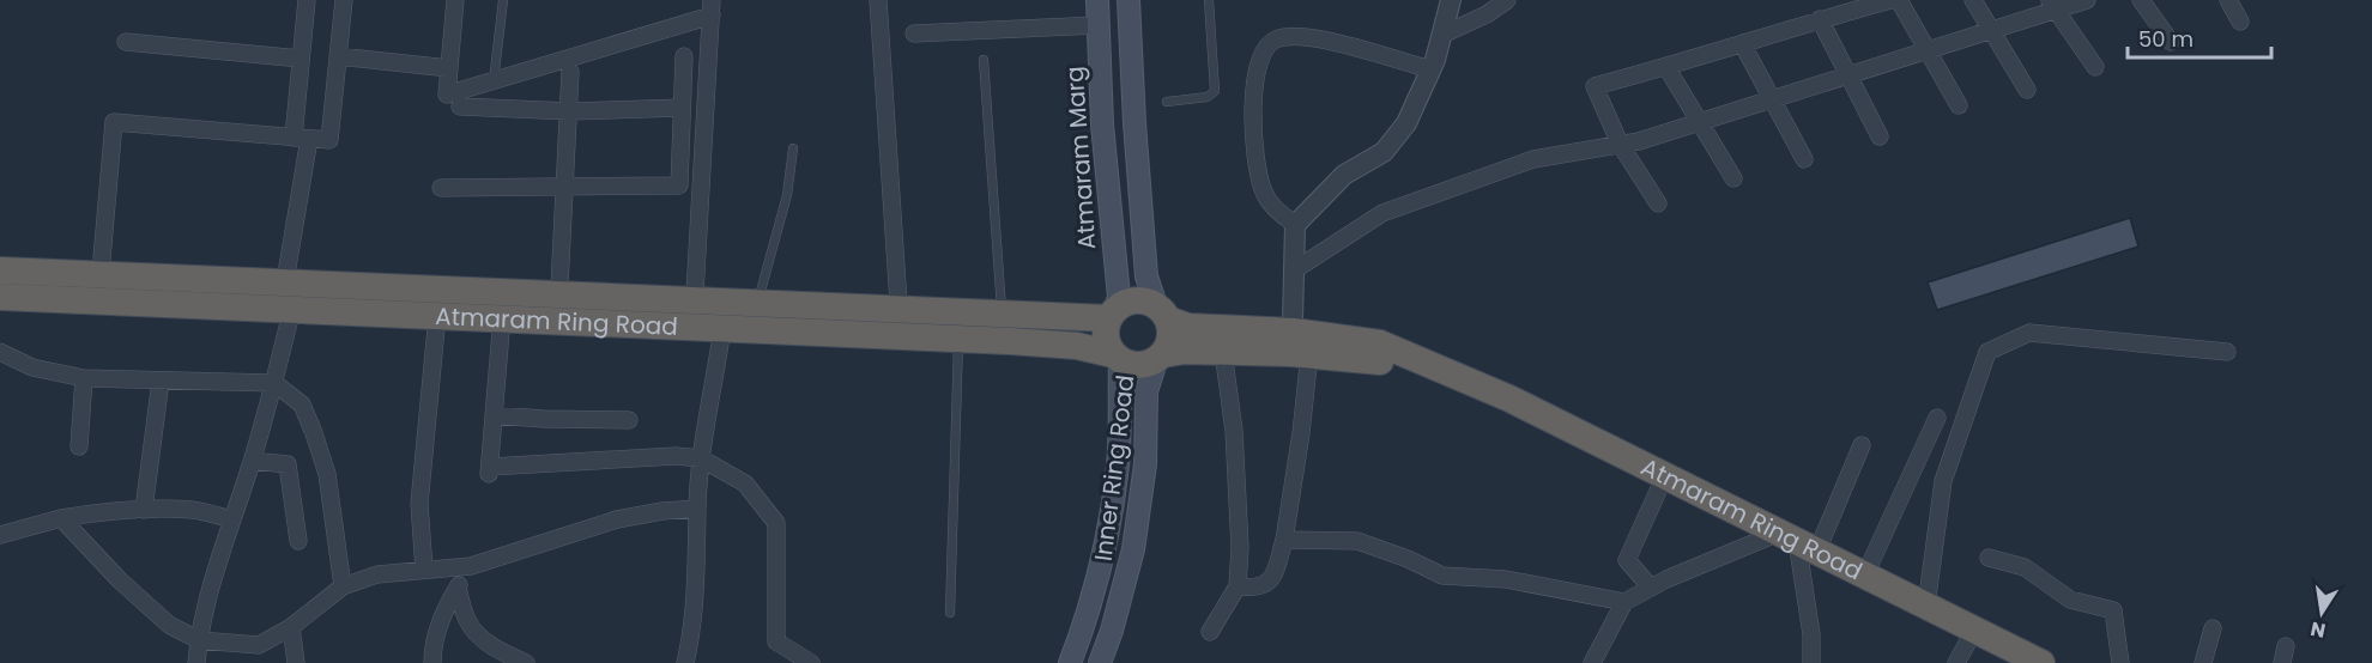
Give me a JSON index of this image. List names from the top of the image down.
{
  "streets": {
    "highway": ["Atmaram Ring Road"],
    "main road": ["Atmaram Marg", "Inner Ring Road"]
  },
  "crossings": [
    ["Atmaram Marg", "Atmaram Ring Road"],
    ["Atmaram Marg", "Inner Ring Road"],
    ["Atmaram Ring Road", "Inner Ring Road"]
  ],
  "scale_bar": "50 m",
  "north": "bottom"
}
